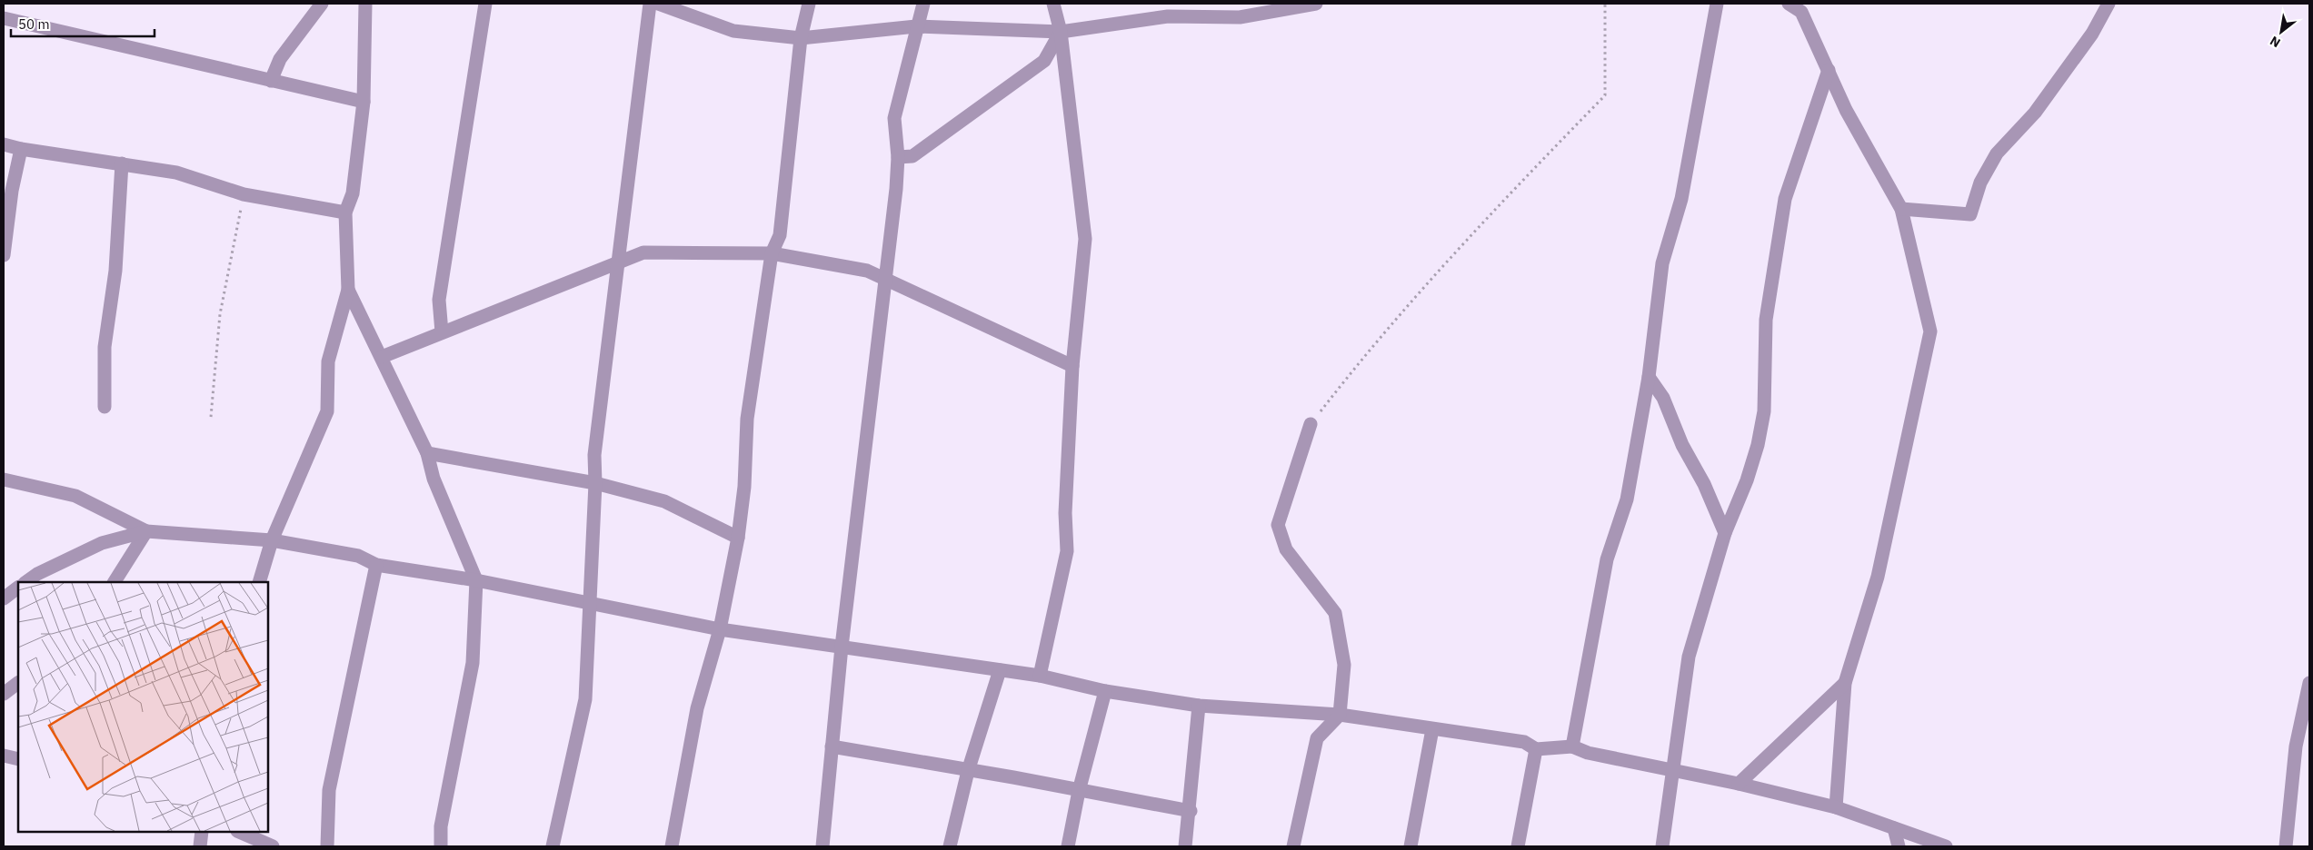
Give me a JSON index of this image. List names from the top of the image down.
{
  "scale_bar": "50 m",
  "north": "bottom left"
}
